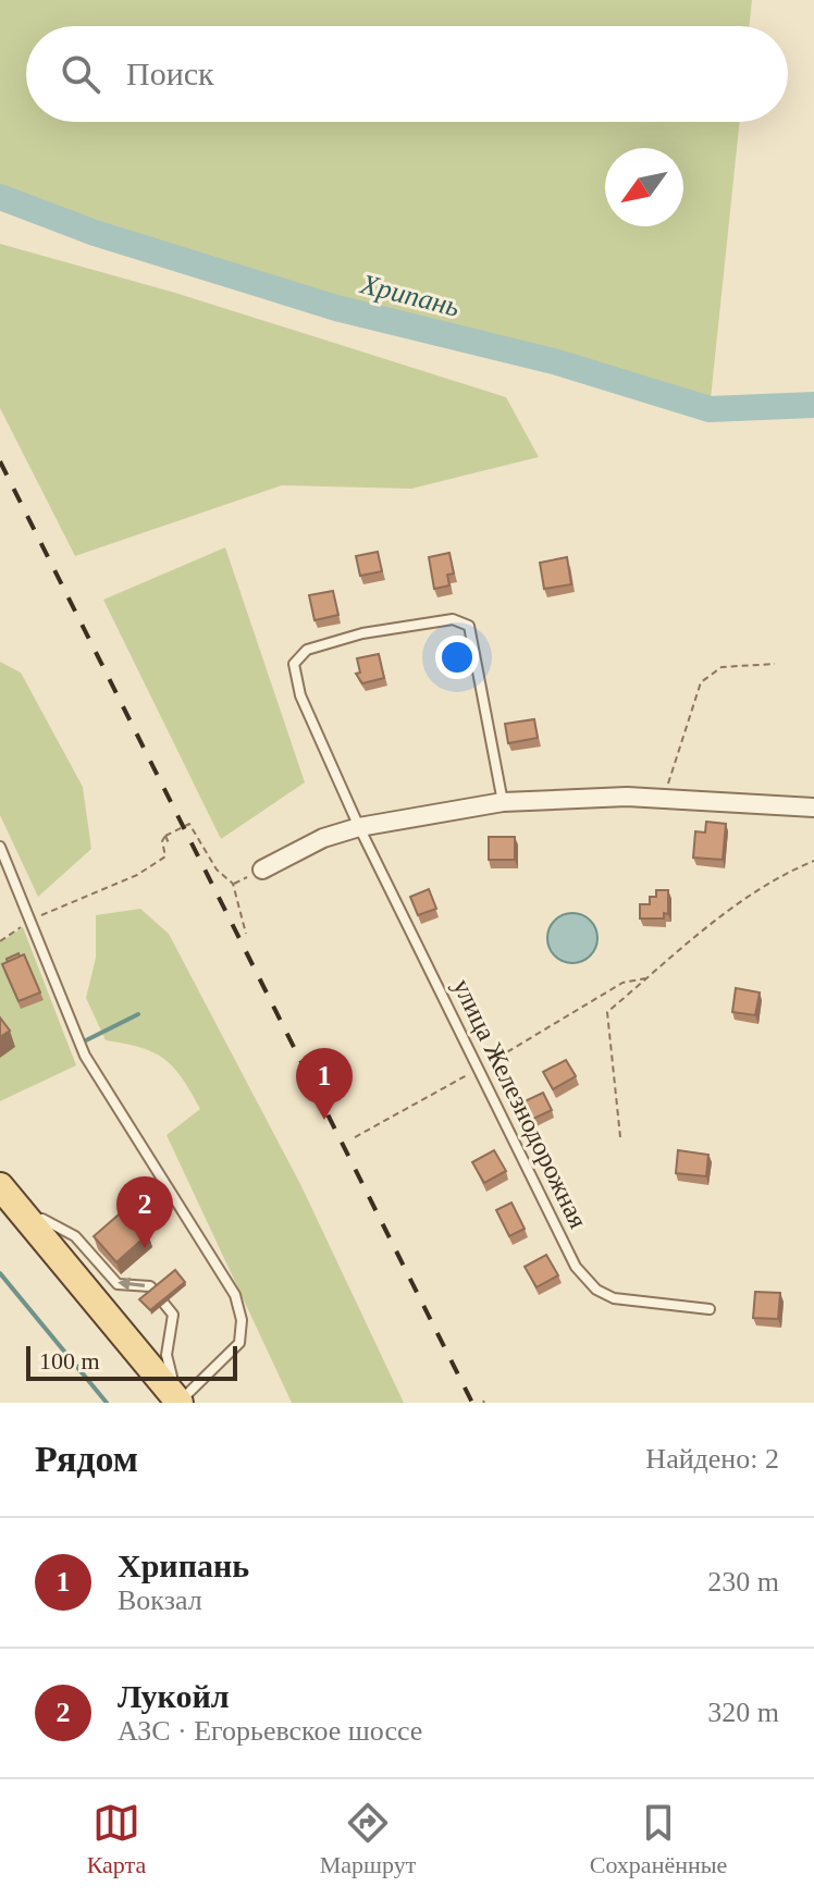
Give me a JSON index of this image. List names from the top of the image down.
{
  "streets": {
    "lane": ["улица Железнодорожная"]
  },
  "water": ["Хрипань"],
  "scale_bar": "100 m",
  "north": "bottom left",
  "page": {
    "search": "Поиск",
    "pins": ["1", "2"],
    "scale": "100 m",
    "heading": ["Рядом", "Найдено: 2"],
    "list": [
      {
        "mark": "1",
        "name": "Хрипань",
        "note": "Вокзал",
        "value": "230 m"
      },
      {
        "mark": "2",
        "name": "Лукойл",
        "note": "АЗС · Егорьевское шоссе",
        "value": "320 m"
      }
    ],
    "nav": ["Карта", "Маршрут", "Сохранённые"]
  }
}
